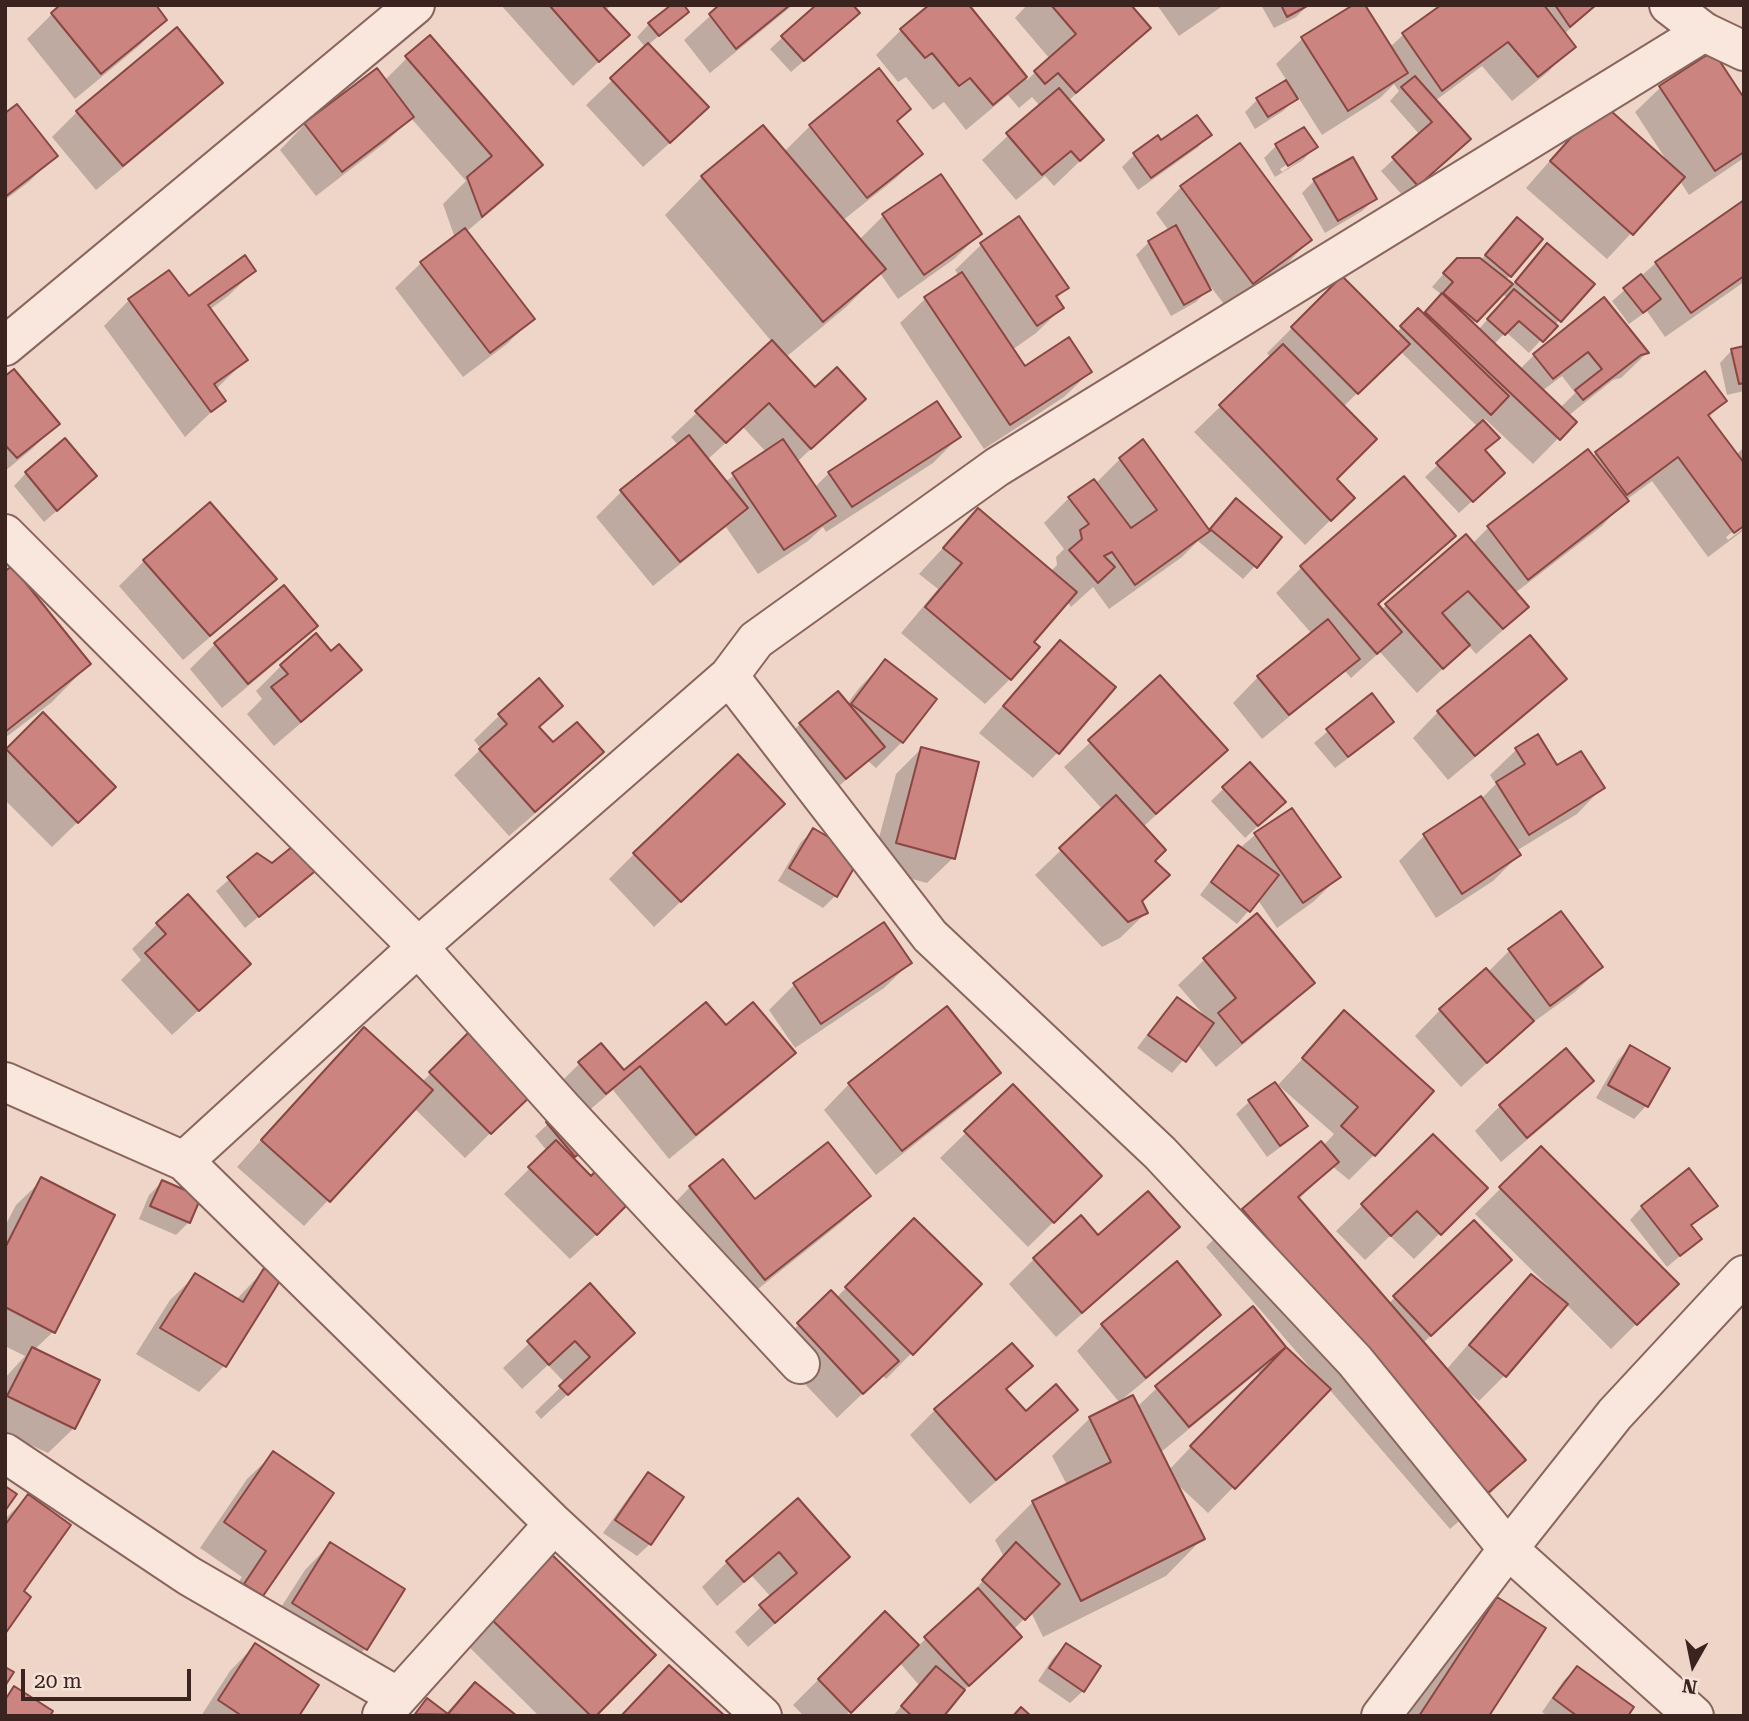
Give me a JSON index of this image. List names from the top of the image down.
{
  "scale_bar": "20 m",
  "north": "bottom"
}
